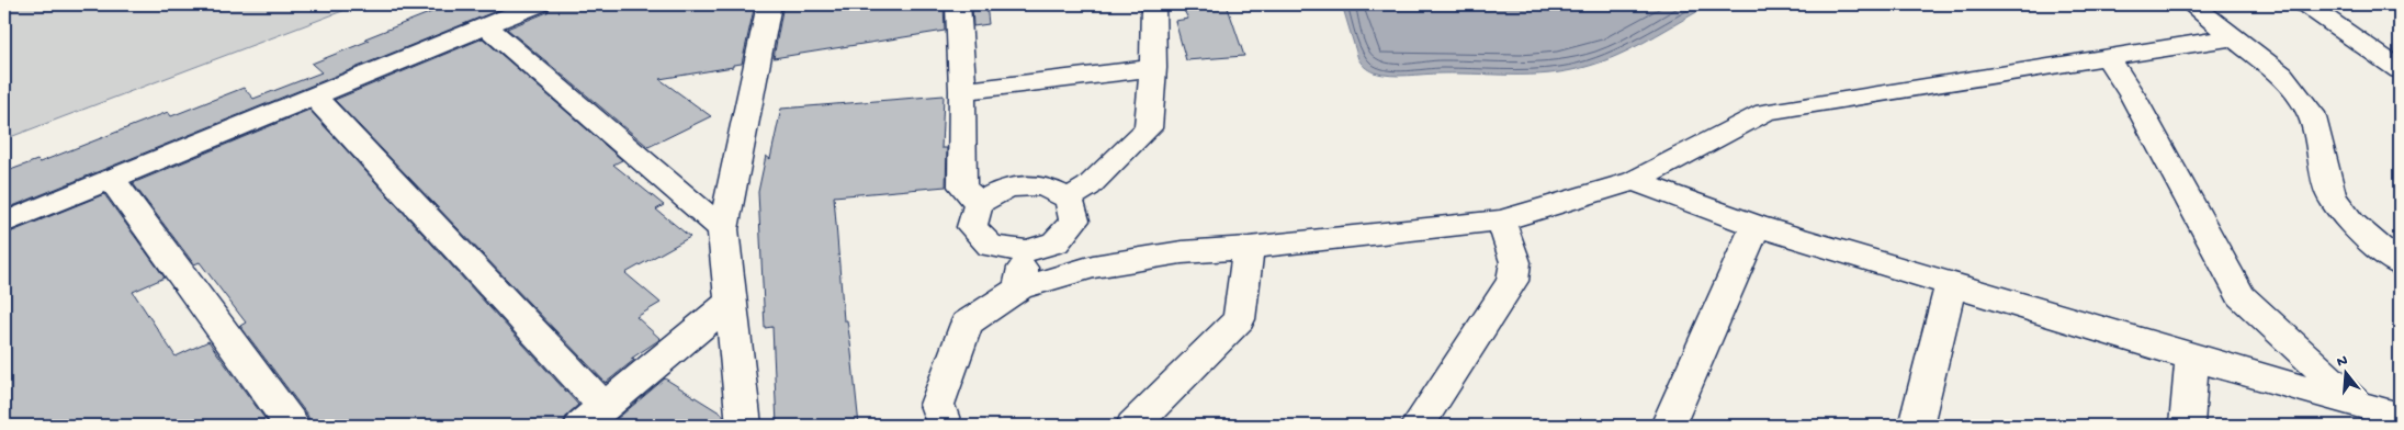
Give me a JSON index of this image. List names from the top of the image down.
{
  "north": "top"
}
